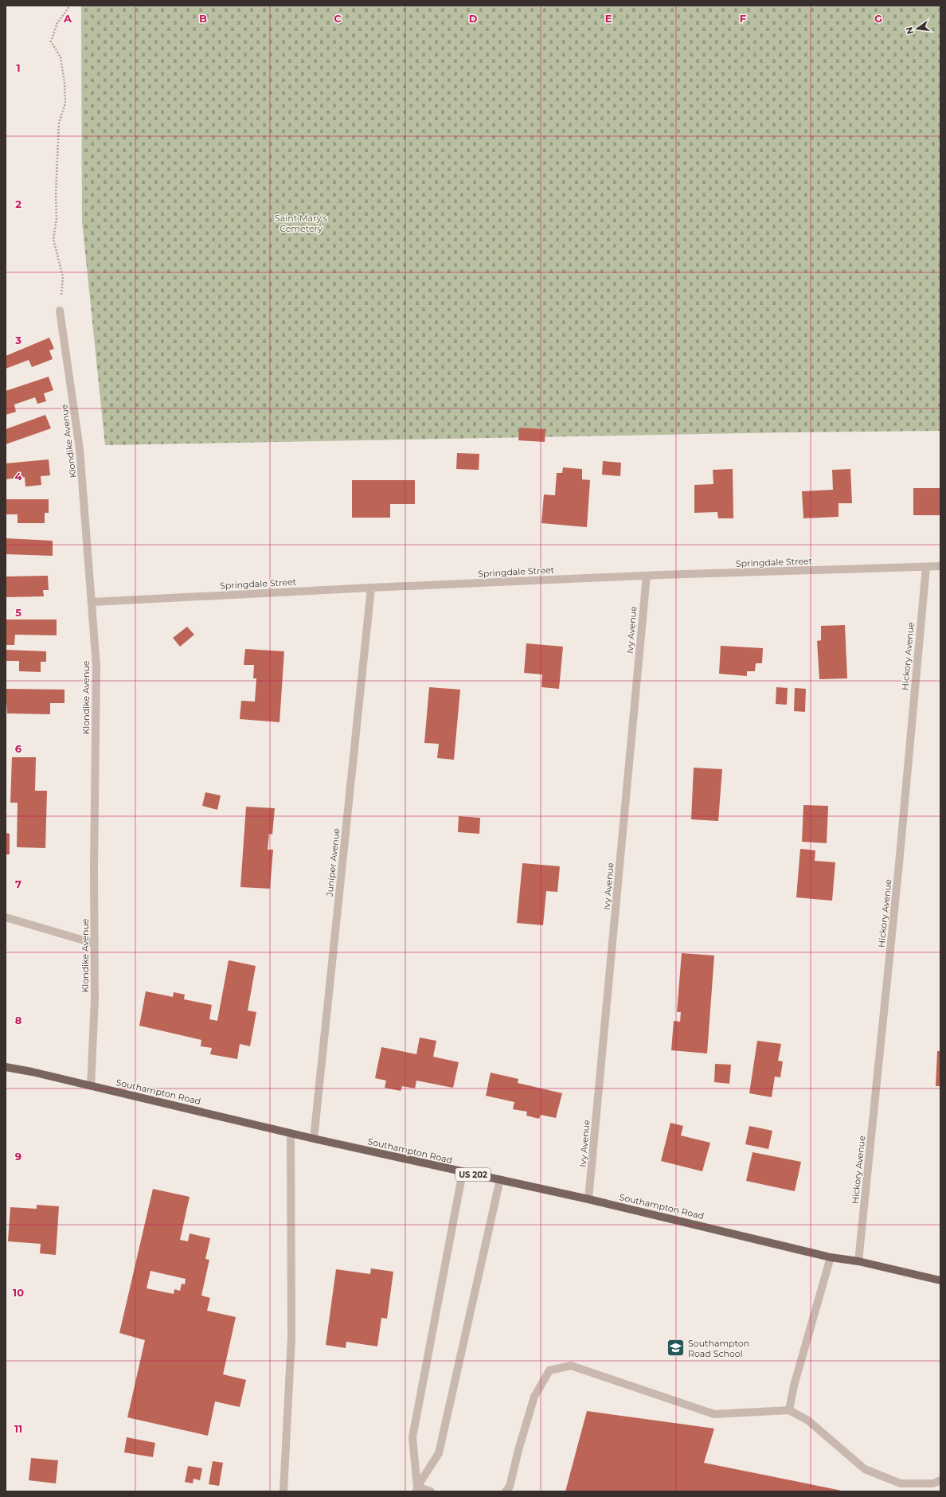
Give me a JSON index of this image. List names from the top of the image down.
{
  "streets": {
    "main road": ["Southampton Road", "US 202"],
    "street": [
      "Klondike Avenue",
      "Springdale Street",
      "Ivy Avenue",
      "Hickory Avenue",
      "Juniper Avenue"
    ]
  },
  "crossings": [
    ["Klondike Avenue", "Springdale Street"],
    ["Klondike Avenue", "Southampton Road"],
    ["Springdale Street", "Ivy Avenue"],
    ["Springdale Street", "Hickory Avenue"],
    ["Springdale Street", "Juniper Avenue"],
    ["Ivy Avenue", "Southampton Road"],
    ["Hickory Avenue", "Southampton Road"],
    ["Juniper Avenue", "Southampton Road"]
  ],
  "parks": ["Saint Mary's Cemetery"],
  "places": {
    "school or university": ["Southampton Road School"]
  },
  "north": "left",
  "grid": {
    "columns": [
      "A",
      "B",
      "C",
      "D",
      "E",
      "F",
      "G"
    ],
    "rows": [
      "1",
      "2",
      "3",
      "4",
      "5",
      "6",
      "7",
      "8",
      "9",
      "10",
      "11"
    ]
  }
}
